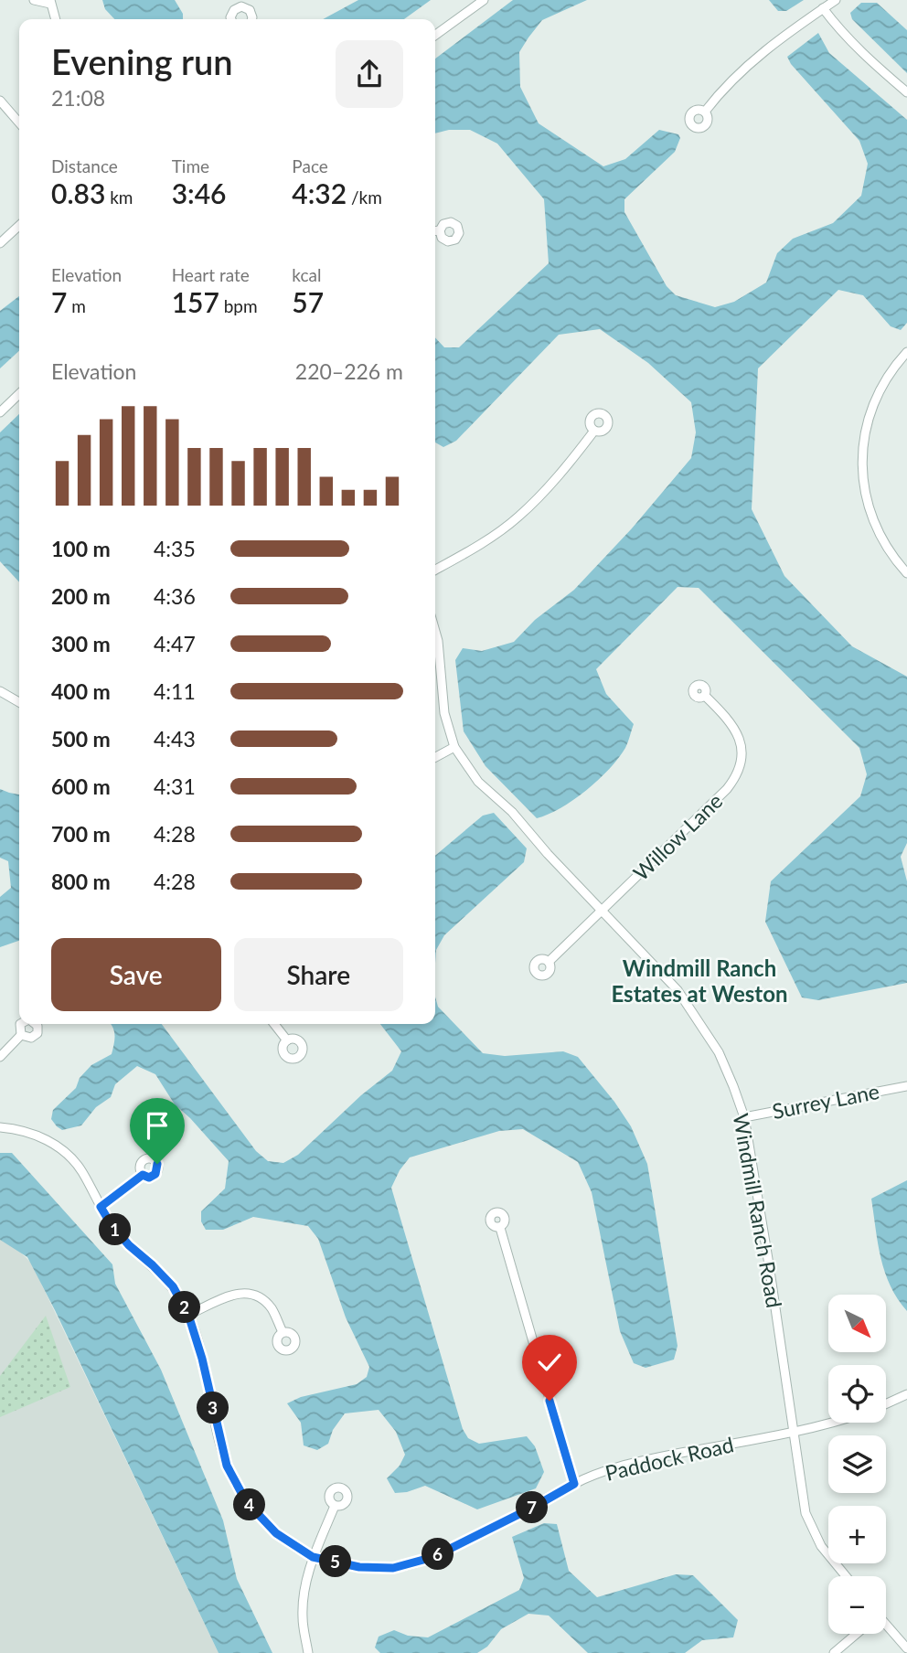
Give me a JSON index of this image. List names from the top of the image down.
{
  "streets": {
    "street": [
      "Willow Lane",
      "Surrey Lane",
      "Windmill Ranch Road",
      "Paddock Road"
    ]
  },
  "crossings": [
    ["Willow Lane", "Windmill Ranch Road"],
    ["Surrey Lane", "Windmill Ranch Road"],
    ["Windmill Ranch Road", "Paddock Road"]
  ],
  "districts": ["Windmill Ranch Estates at Weston"],
  "north": "bottom right",
  "page": {
    "heading": ["Evening run", "21:08"],
    "stats": [
      ["Distance", "0.83 km"],
      ["Time", "3:46"],
      ["Pace", "4:32 /km"],
      ["Elevation", "7 m"],
      ["Heart rate", "157 bpm"],
      ["kcal", "57"]
    ],
    "chart": ["Elevation", "220–226 m"],
    "list": [
      {
        "name": "100 m",
        "note": "4:35"
      },
      {
        "name": "200 m",
        "note": "4:36"
      },
      {
        "name": "300 m",
        "note": "4:47"
      },
      {
        "name": "400 m",
        "note": "4:11"
      },
      {
        "name": "500 m",
        "note": "4:43"
      },
      {
        "name": "600 m",
        "note": "4:31"
      },
      {
        "name": "700 m",
        "note": "4:28"
      },
      {
        "name": "800 m",
        "note": "4:28"
      }
    ],
    "buttons": ["Save", "Share"],
    "pins": [
      "1",
      "2",
      "3",
      "4",
      "7",
      "6",
      "5"
    ],
    "map_buttons": ["+", "−"]
  }
}
